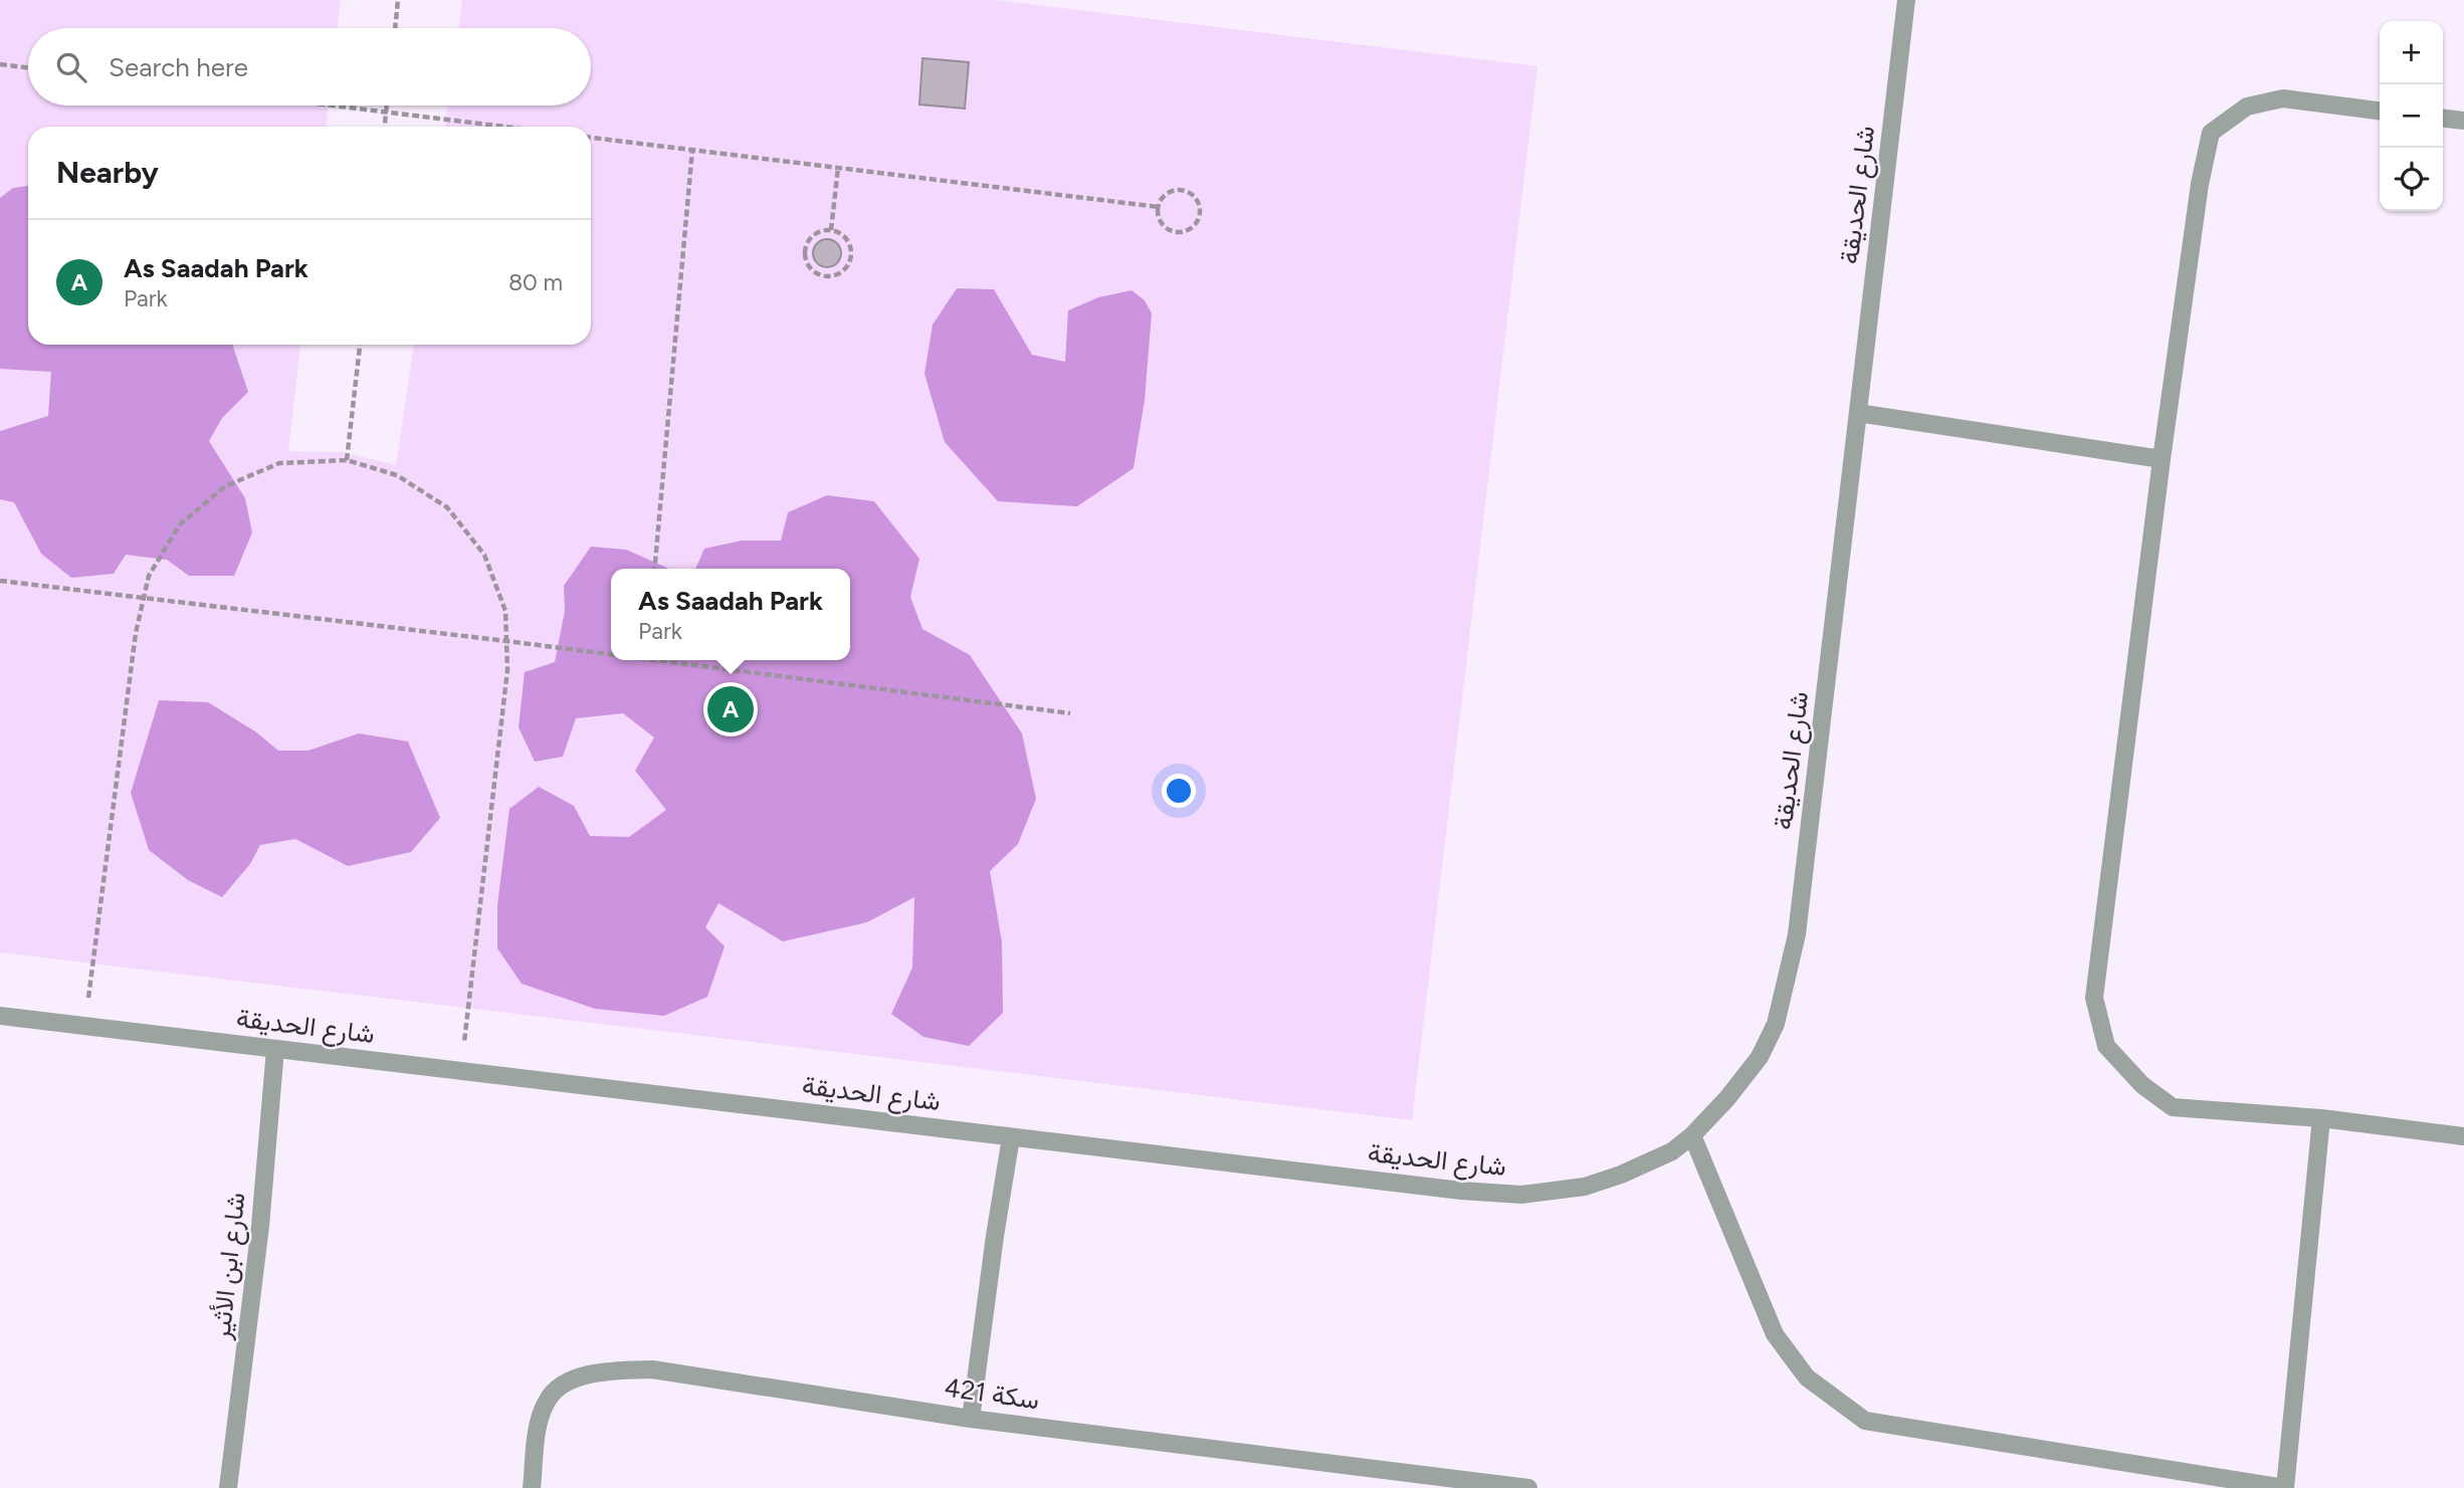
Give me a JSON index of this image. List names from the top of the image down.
{
  "streets": {
    "street": ["شارع الحديقة", "شارع ابن الأثير", "سكة 421"]
  },
  "crossings": [
    ["شارع الحديقة", "شارع ابن الأثير"]
  ],
  "page": {
    "map_buttons": ["+", "−"],
    "search": "Search here",
    "heading": "Nearby",
    "list": [
      {
        "mark": "A",
        "name": "As Saadah Park",
        "note": "Park",
        "value": "80 m"
      }
    ],
    "popup": ["As Saadah Park", "Park"],
    "pins": "A"
  }
}
